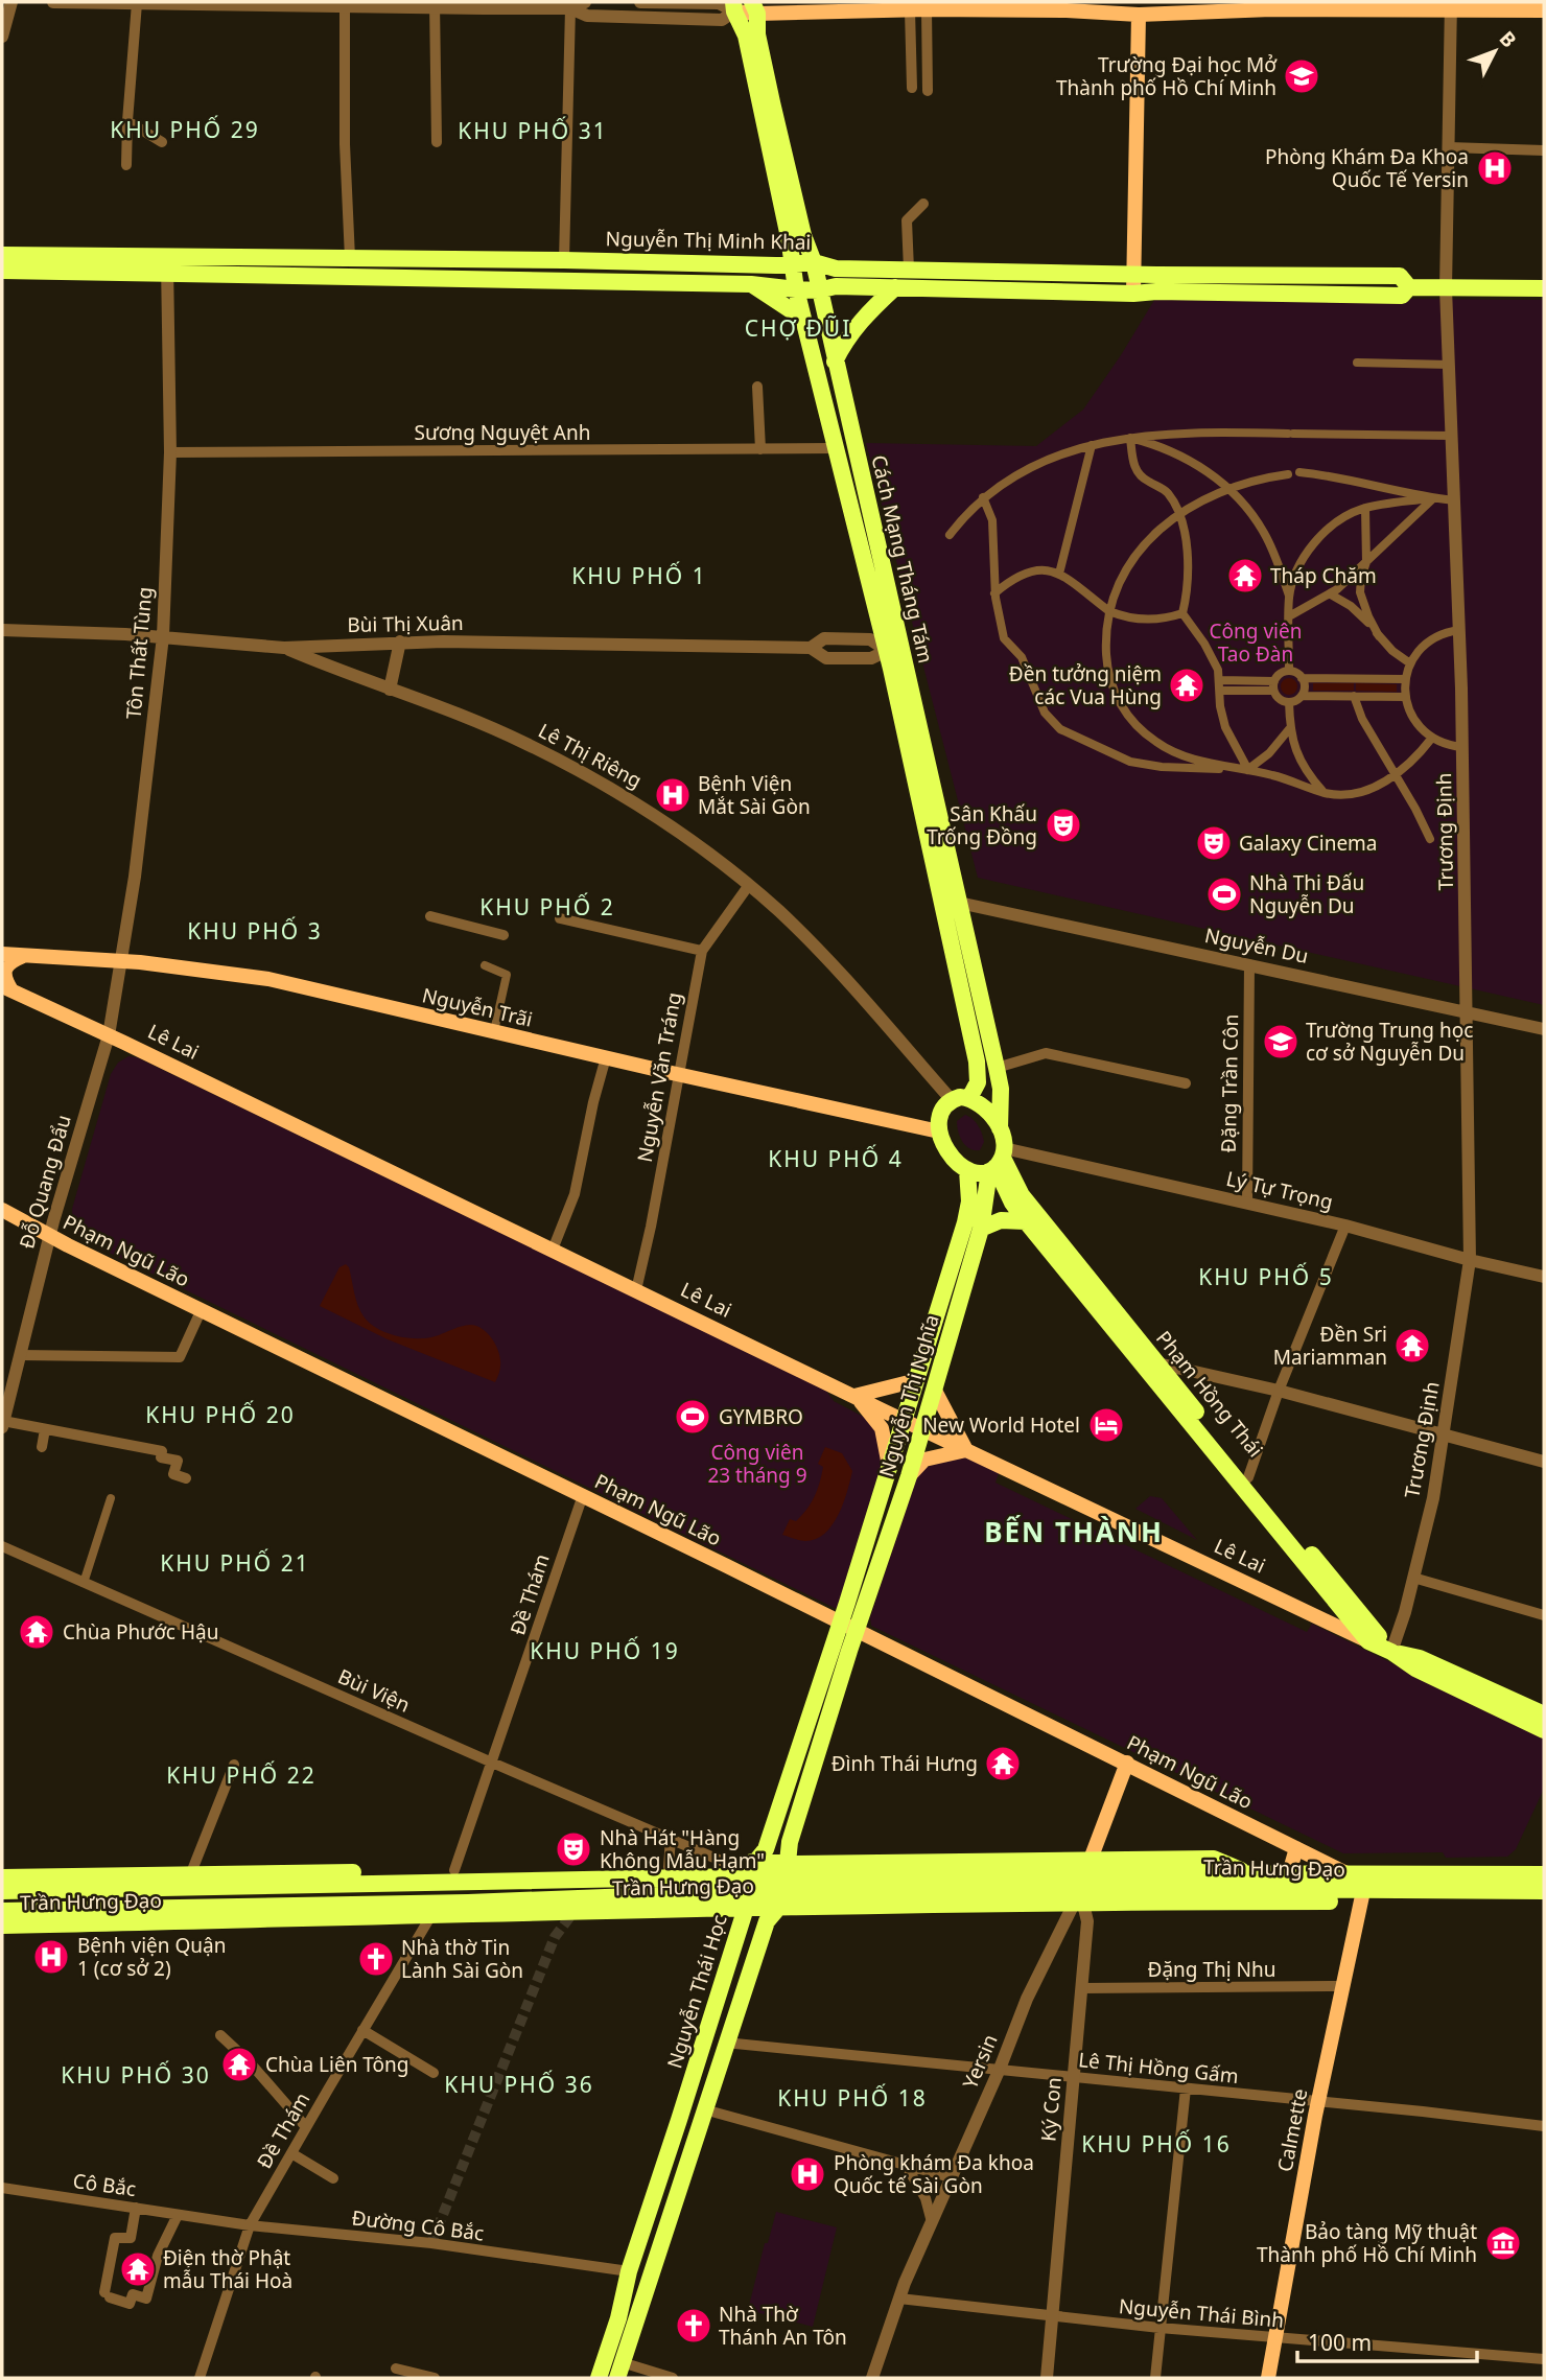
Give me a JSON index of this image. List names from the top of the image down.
{
  "streets": {
    "main road": [
      "Nguyễn Thị Minh Khai",
      "Cách Mạng Tháng Tám",
      "Nguyễn Trãi",
      "Lê Lai",
      "Phạm Ngũ Lão",
      "Phạm Hồng Thái",
      "Nguyễn Thị Nghĩa",
      "Trần Hưng Đạo",
      "Nguyễn Thái Học",
      "Yersin",
      "Calmette"
    ],
    "street": [
      "Sương Nguyệt Anh",
      "Bùi Thị Xuân",
      "Tôn Thất Tùng",
      "Lê Thị Riêng",
      "Trương Định",
      "Nguyễn Du",
      "Nguyễn Văn Tráng",
      "Đặng Trần Côn",
      "Ðỗ Quang Ðẩu",
      "Lý Tự Trọng",
      "Ðề Thám",
      "Bùi Viện",
      "Ðặng Thị Nhu",
      "Lê Thị Hồng Gấm",
      "Ký Con",
      "Cô Bắc",
      "Đường Cô Bắc",
      "Nguyễn Thái Bình"
    ]
  },
  "crossings": [
    ["Nguyễn Thị Minh Khai", "Cách Mạng Tháng Tám"],
    ["Nguyễn Thị Minh Khai", "Tôn Thất Tùng"],
    ["Nguyễn Thị Minh Khai", "Trương Định"],
    ["Sương Nguyệt Anh", "Cách Mạng Tháng Tám"],
    ["Sương Nguyệt Anh", "Tôn Thất Tùng"],
    ["Cách Mạng Tháng Tám", "Bùi Thị Xuân"],
    ["Cách Mạng Tháng Tám", "Lê Thị Riêng"],
    ["Cách Mạng Tháng Tám", "Nguyễn Du"],
    ["Cách Mạng Tháng Tám", "Nguyễn Trãi"],
    ["Cách Mạng Tháng Tám", "Lý Tự Trọng"],
    ["Cách Mạng Tháng Tám", "Phạm Hồng Thái"],
    ["Cách Mạng Tháng Tám", "Nguyễn Thị Nghĩa"],
    ["Bùi Thị Xuân", "Tôn Thất Tùng"],
    ["Bùi Thị Xuân", "Lê Thị Riêng"],
    ["Tôn Thất Tùng", "Nguyễn Trãi"],
    ["Tôn Thất Tùng", "Lê Lai"],
    ["Tôn Thất Tùng", "Ðỗ Quang Ðẩu"],
    ["Lê Thị Riêng", "Nguyễn Trãi"],
    ["Lê Thị Riêng", "Nguyễn Văn Tráng"],
    ["Lê Thị Riêng", "Lý Tự Trọng"],
    ["Lê Thị Riêng", "Phạm Hồng Thái"],
    ["Lê Thị Riêng", "Nguyễn Thị Nghĩa"],
    ["Trương Định", "Nguyễn Du"],
    ["Trương Định", "Lê Lai"],
    ["Trương Định", "Lý Tự Trọng"],
    ["Trương Định", "Phạm Hồng Thái"],
    ["Nguyễn Du", "Đặng Trần Côn"],
    ["Nguyễn Trãi", "Nguyễn Văn Tráng"],
    ["Nguyễn Trãi", "Lý Tự Trọng"],
    ["Nguyễn Trãi", "Phạm Hồng Thái"],
    ["Nguyễn Trãi", "Nguyễn Thị Nghĩa"],
    ["Lê Lai", "Nguyễn Văn Tráng"],
    ["Lê Lai", "Ðỗ Quang Ðẩu"],
    ["Lê Lai", "Phạm Hồng Thái"],
    ["Lê Lai", "Nguyễn Thị Nghĩa"],
    ["Đặng Trần Côn", "Lý Tự Trọng"],
    ["Ðỗ Quang Ðẩu", "Phạm Ngũ Lão"],
    ["Lý Tự Trọng", "Phạm Hồng Thái"],
    ["Lý Tự Trọng", "Nguyễn Thị Nghĩa"],
    ["Phạm Ngũ Lão", "Nguyễn Thị Nghĩa"],
    ["Phạm Ngũ Lão", "Ðề Thám"],
    ["Phạm Ngũ Lão", "Trần Hưng Đạo"],
    ["Phạm Ngũ Lão", "Nguyễn Thái Học"],
    ["Phạm Ngũ Lão", "Yersin"],
    ["Phạm Hồng Thái", "Nguyễn Thị Nghĩa"],
    ["Nguyễn Thị Nghĩa", "Nguyễn Thái Học"],
    ["Ðề Thám", "Bùi Viện"],
    ["Ðề Thám", "Trần Hưng Đạo"],
    ["Ðề Thám", "Đường Cô Bắc"],
    ["Bùi Viện", "Trần Hưng Đạo"],
    ["Trần Hưng Đạo", "Nguyễn Thái Học"],
    ["Trần Hưng Đạo", "Yersin"],
    ["Trần Hưng Đạo", "Ký Con"],
    ["Trần Hưng Đạo", "Calmette"],
    ["Ðặng Thị Nhu", "Ký Con"],
    ["Ðặng Thị Nhu", "Calmette"],
    ["Nguyễn Thái Học", "Lê Thị Hồng Gấm"],
    ["Nguyễn Thái Học", "Đường Cô Bắc"],
    ["Yersin", "Lê Thị Hồng Gấm"],
    ["Yersin", "Ký Con"],
    ["Yersin", "Nguyễn Thái Bình"],
    ["Lê Thị Hồng Gấm", "Ký Con"],
    ["Lê Thị Hồng Gấm", "Calmette"],
    ["Ký Con", "Nguyễn Thái Bình"],
    ["Calmette", "Nguyễn Thái Bình"],
    ["Cô Bắc", "Đường Cô Bắc"]
  ],
  "districts": [
    "KHU PHỐ 29",
    "KHU PHỐ 31",
    "CHỢ ĐŨI",
    "KHU PHỐ 1",
    "KHU PHỐ 2",
    "KHU PHỐ 3",
    "KHU PHỐ 4",
    "KHU PHỐ 5",
    "KHU PHỐ 20",
    "BẾN THÀNH",
    "KHU PHỐ 21",
    "KHU PHỐ 19",
    "KHU PHỐ 22",
    "KHU PHỐ 30",
    "KHU PHỐ 36",
    "KHU PHỐ 18",
    "KHU PHỐ 16"
  ],
  "parks": ["Công viên Tao Đàn", "Công viên 23 tháng 9"],
  "places": {
    "school or university": ["Trường Đại học Mở Thành phố Hồ Chí Minh", "Trường Trung học cơ sở Nguyễn Du"],
    "hospital": [
      "Phòng Khám Đa Khoa Quốc Tế Yersin",
      "Bệnh Viện Mắt Sài Gòn",
      "Bệnh viện Quận 1 (cơ sở 2)",
      "Phòng khám Đa khoa Quốc tế Sài Gòn"
    ],
    "temple": [
      "Tháp Chăm",
      "Đền tưởng niệm các Vua Hùng",
      "Đền Sri Mariamman",
      "Chùa Phước Hậu",
      "Đình Thái Hưng",
      "Chùa Liên Tông",
      "Điện thờ Phật mẫu Thái Hoà"
    ],
    "theatre": ["Sân Khấu Trống Đồng", "Galaxy Cinema", "Nhà Hát \"Hàng Không Mẫu Hạm\""],
    "sports": ["Nhà Thi Đấu Nguyễn Du", "GYMBRO"],
    "hotel": ["New World Hotel"],
    "church": ["Nhà thờ Tin Lành Sài Gòn", "Nhà Thờ Thánh An Tôn"],
    "museum": ["Bảo tàng Mỹ thuật Thành phố Hồ Chí Minh"]
  },
  "scale_bar": "100 m",
  "north": "top right"
}
